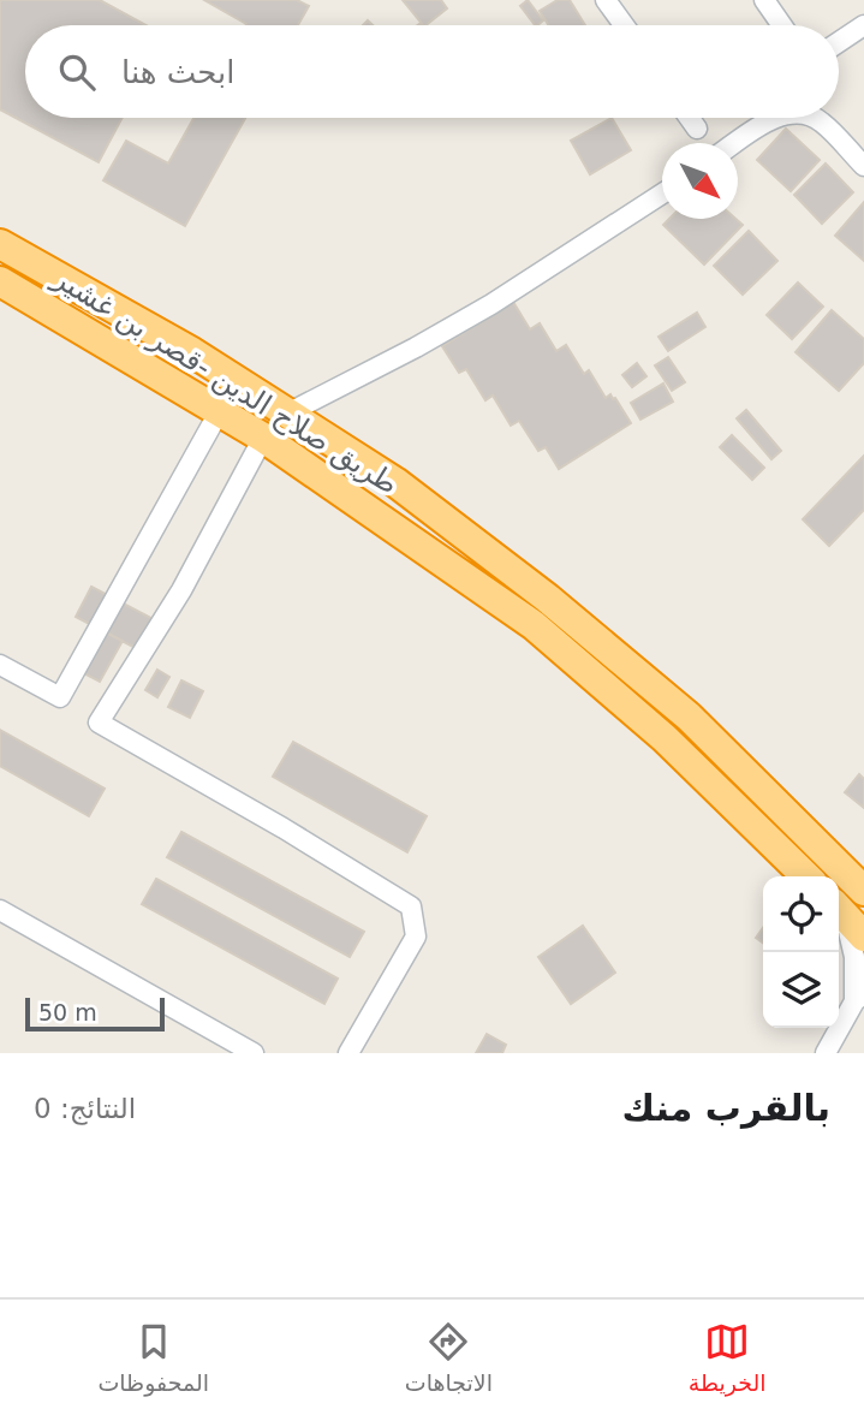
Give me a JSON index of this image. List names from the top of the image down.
{
  "streets": {
    "highway": ["طريق صلاح الدين -قصر بن غشير"]
  },
  "scale_bar": "50 m",
  "north": "bottom right",
  "page": {
    "search": "ابحث هنا",
    "scale": "50 m",
    "heading": ["بالقرب منك", "النتائج: 0"],
    "nav": ["الخريطة", "الاتجاهات", "المحفوظات"]
  }
}
